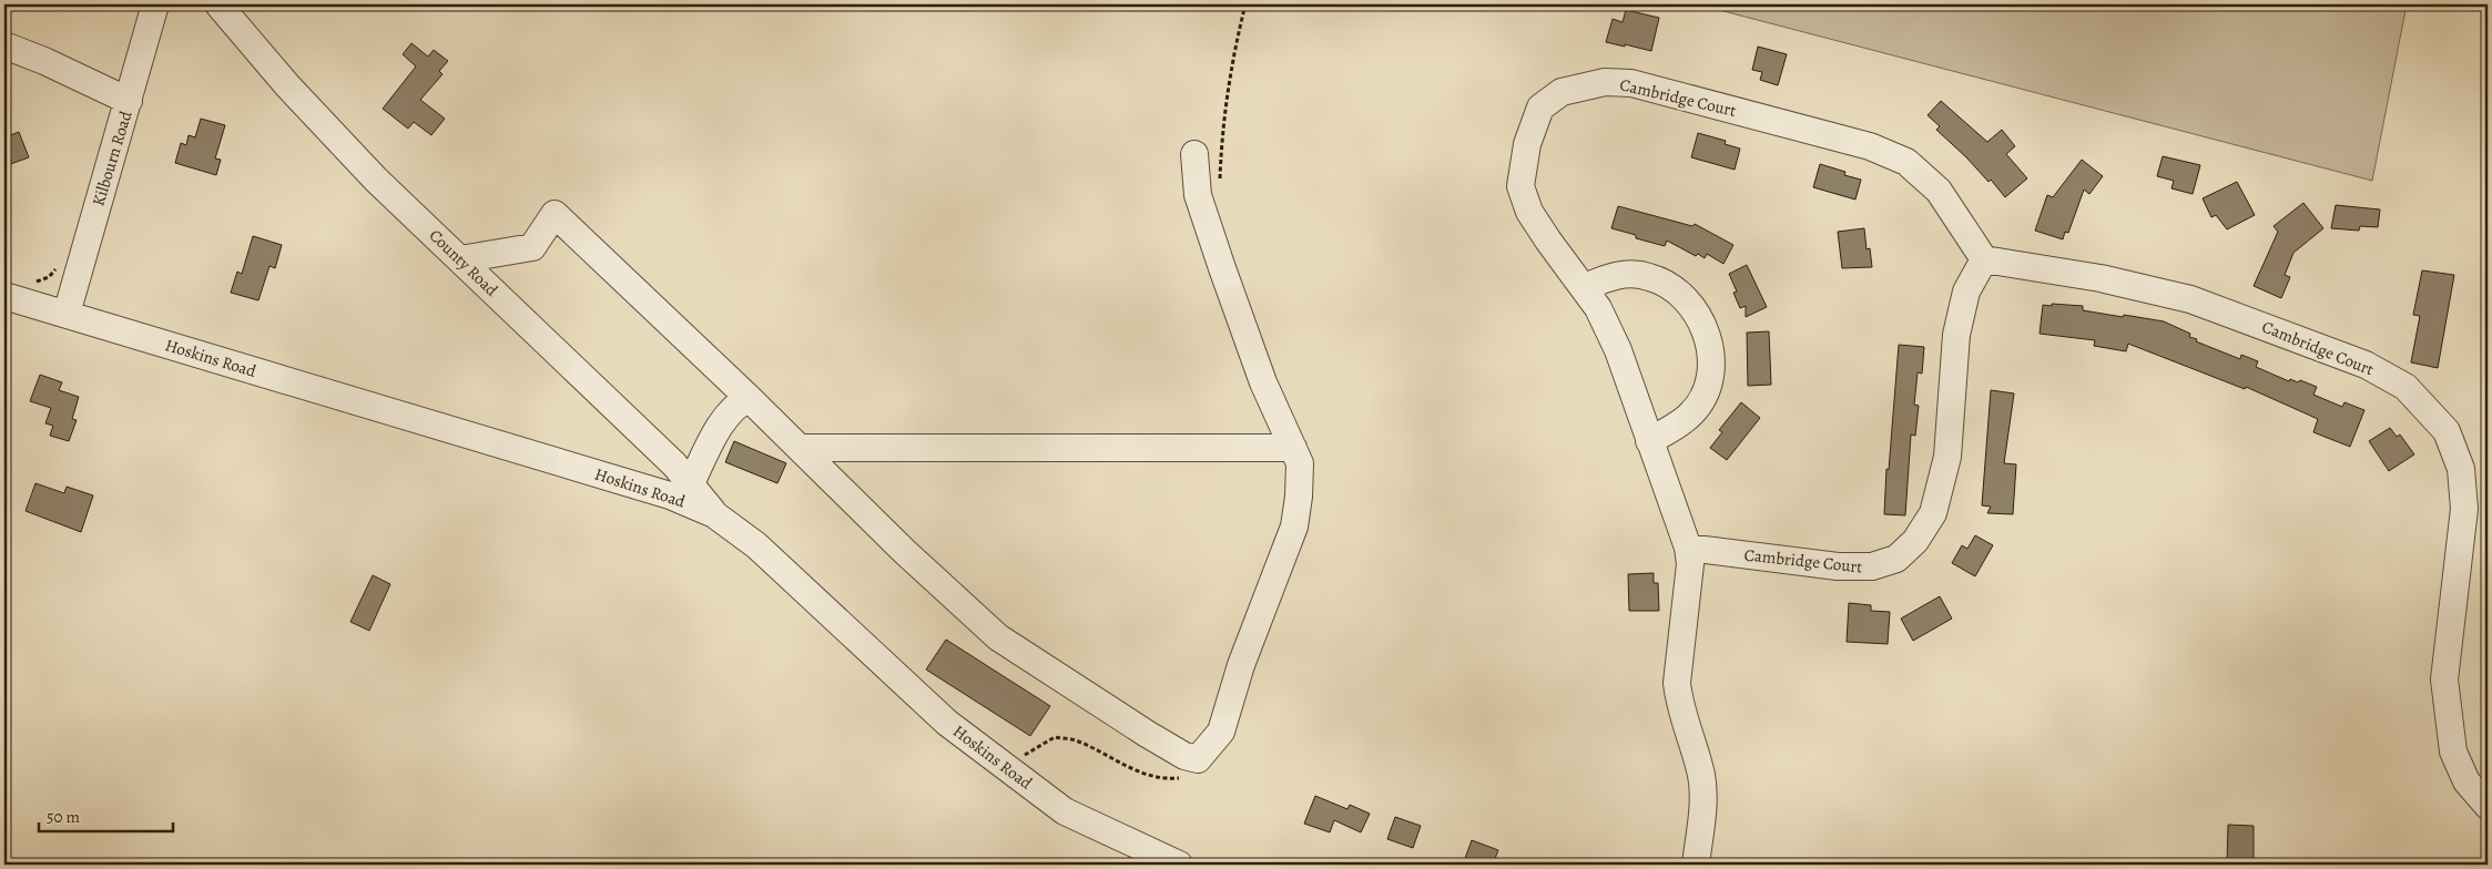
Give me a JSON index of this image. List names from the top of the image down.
{
  "streets": {
    "street": [
      "Cambridge Court",
      "Kilbourn Road",
      "County Road",
      "Hoskins Road"
    ]
  },
  "crossings": [
    ["Kilbourn Road", "Hoskins Road"],
    ["County Road", "Hoskins Road"]
  ],
  "scale_bar": "50 m"
}
